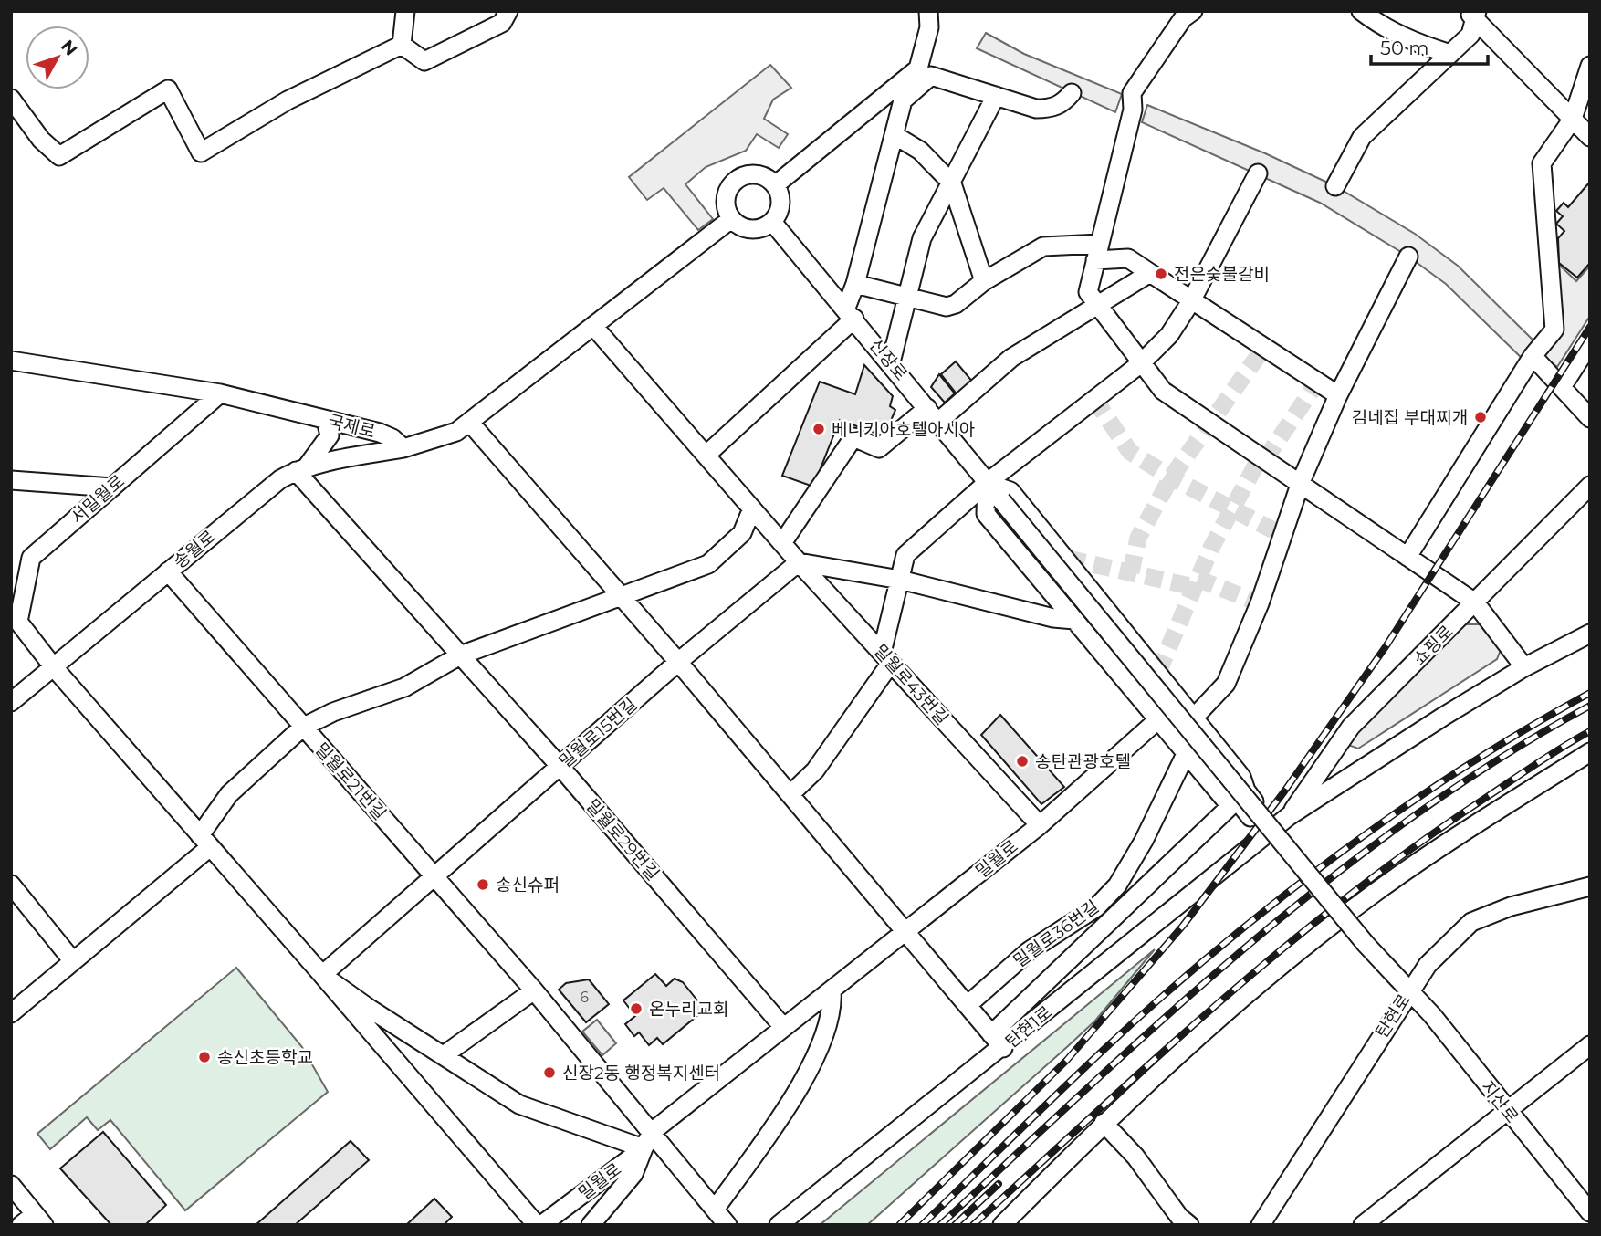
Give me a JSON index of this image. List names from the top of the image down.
{
  "streets": {
    "street": [
      "신장로",
      "국제로",
      "서밀월로",
      "송월로",
      "쇼핑로",
      "밀월로43번길",
      "밀월로15번길",
      "밀월로21번길",
      "밀월로29번길",
      "밀월로",
      "밀월로36번길",
      "탄현로",
      "탄현1로",
      "지산로"
    ]
  },
  "crossings": [
    ["신장로", "탄현로"],
    ["신장로", "지산로"],
    ["국제로", "서밀월로"],
    ["국제로", "송월로"],
    ["송월로", "밀월로21번길"],
    ["송월로", "밀월로29번길"],
    ["쇼핑로", "탄현1로"],
    ["밀월로43번길", "밀월로15번길"],
    ["밀월로43번길", "밀월로"],
    ["밀월로15번길", "밀월로21번길"],
    ["밀월로15번길", "밀월로29번길"],
    ["밀월로21번길", "밀월로"],
    ["밀월로29번길", "밀월로"],
    ["탄현로", "지산로"]
  ],
  "places": [
    "전은숮불갈비",
    "김네집 부대찌개",
    "베니키아호텔아시아",
    "송탄관광호텔",
    "송신슈퍼",
    "온누리교회",
    "송신초등학교",
    "신장2동 행정복지센터"
  ],
  "house_numbers": ["6"],
  "scale_bar": "50 m",
  "north": "top right"
}
